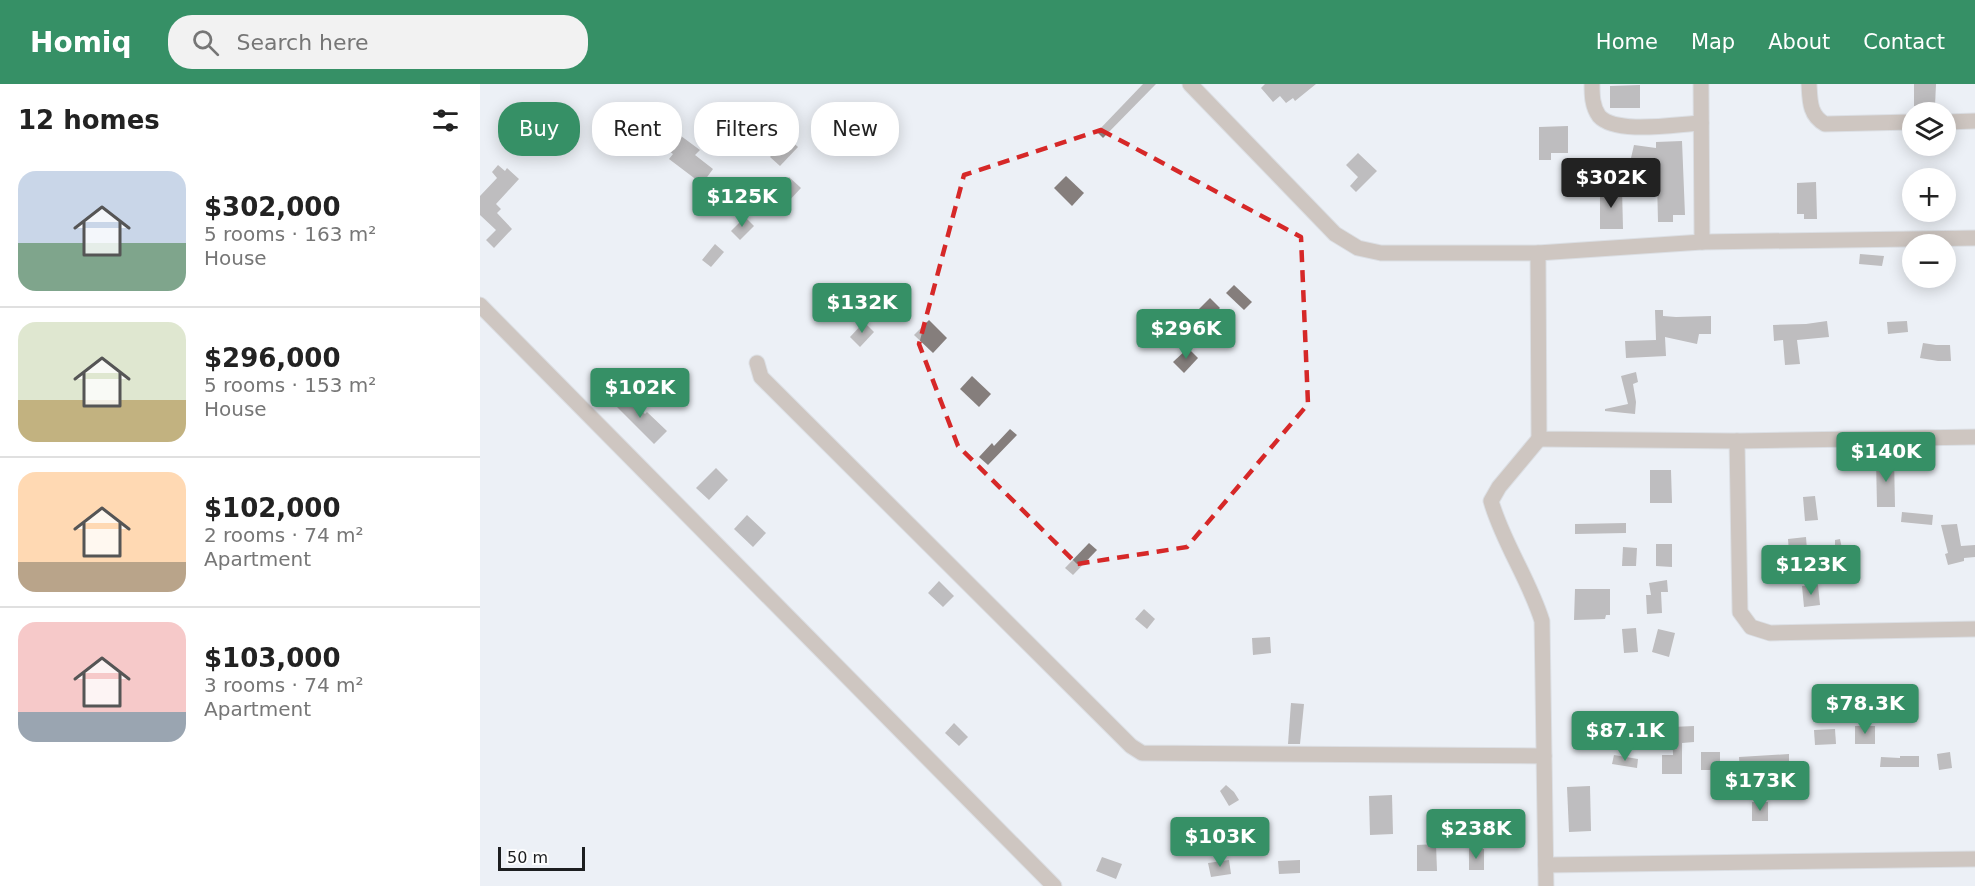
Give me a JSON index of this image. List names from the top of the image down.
{
  "scale_bar": "50 m",
  "page": {
    "header": "Homiq",
    "search": "Search here",
    "nav": [
      "Home",
      "Map",
      "About",
      "Contact"
    ],
    "heading": "12 homes",
    "map_buttons": ["+", "−"],
    "chip": [
      "Buy",
      "Rent",
      "Filters",
      "New"
    ],
    "list": [
      {
        "name": "$302,000",
        "note": "5 rooms · 163 m² · House"
      },
      {
        "name": "$296,000",
        "note": "5 rooms · 153 m² · House"
      },
      {
        "name": "$102,000",
        "note": "2 rooms · 74 m² · Apartment"
      },
      {
        "name": "$103,000",
        "note": "3 rooms · 74 m² · Apartment"
      }
    ],
    "price": [
      "$302K",
      "$125K",
      "$132K",
      "$296K",
      "$102K",
      "$140K",
      "$123K",
      "$78.3K",
      "$87.1K",
      "$173K",
      "$238K",
      "$103K"
    ],
    "scale": "50 m"
  }
}
